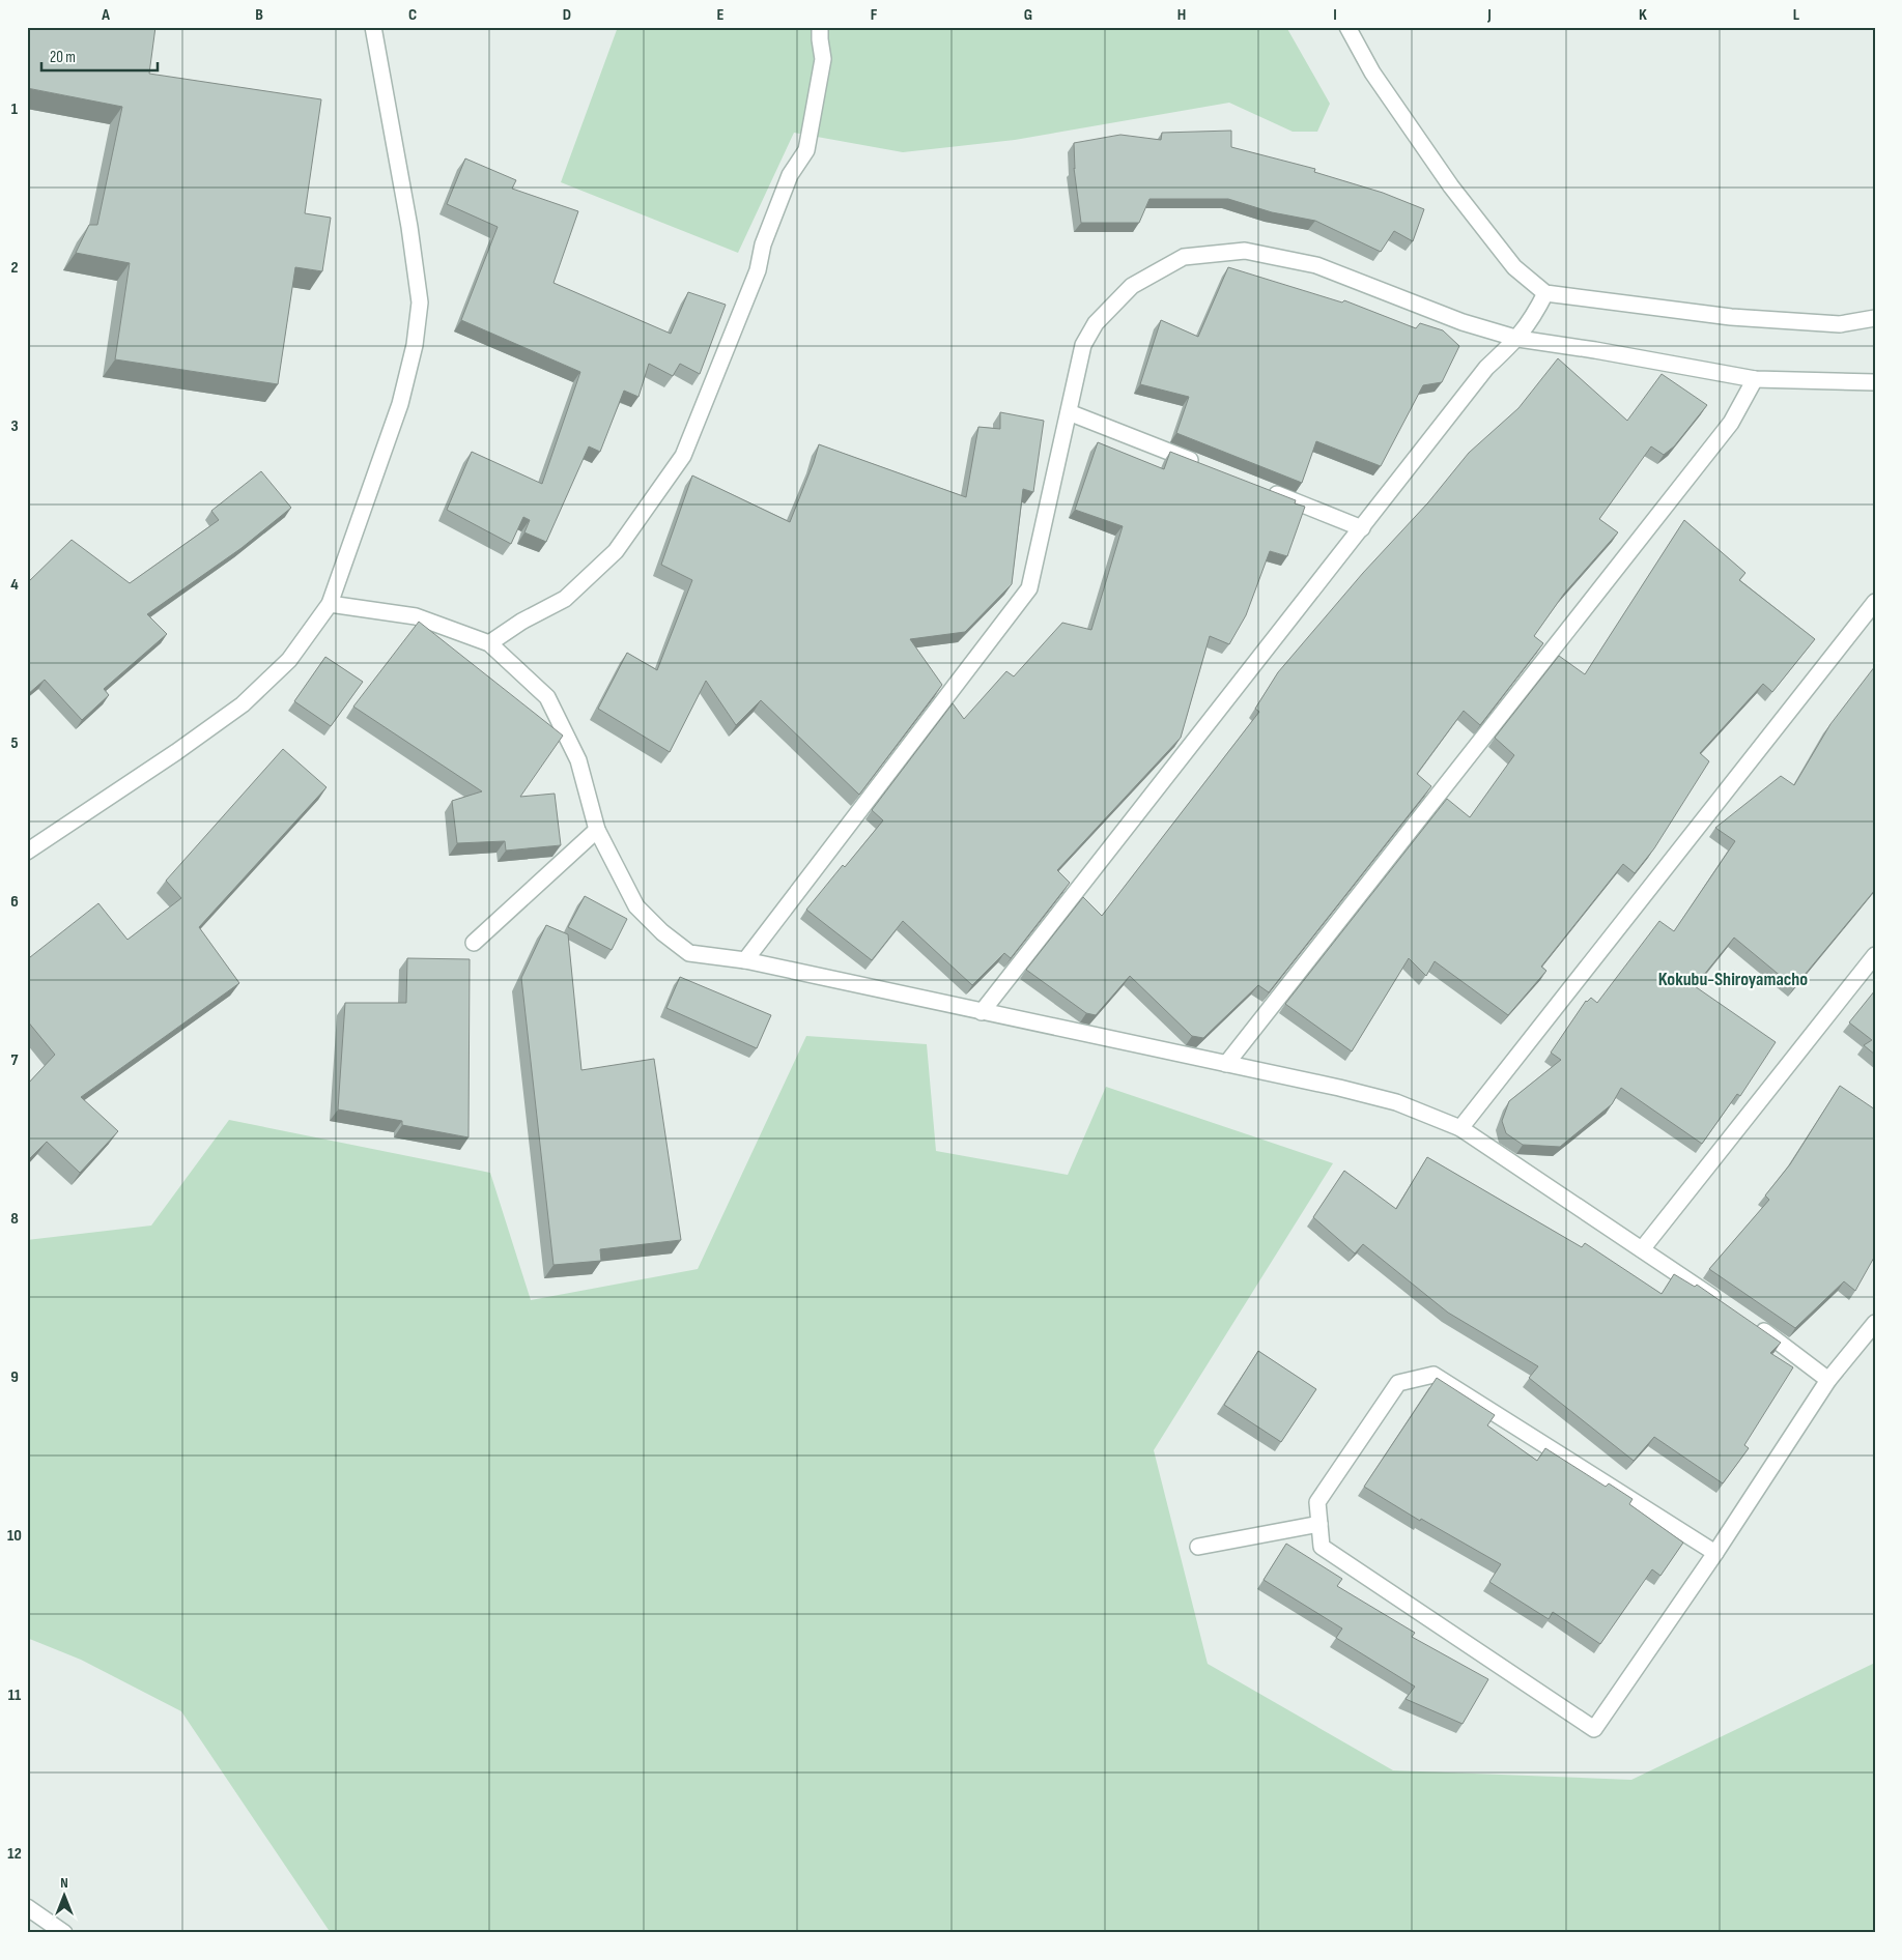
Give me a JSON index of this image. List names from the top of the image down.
{
  "districts": ["Kokubu-Shiroyamacho"],
  "scale_bar": "20 m",
  "north": "top",
  "grid": {
    "columns": [
      "A",
      "B",
      "C",
      "D",
      "E",
      "F",
      "G",
      "H",
      "I",
      "J",
      "K",
      "L"
    ],
    "rows": [
      "1",
      "2",
      "3",
      "4",
      "5",
      "6",
      "7",
      "8",
      "9",
      "10",
      "11",
      "12"
    ]
  }
}
